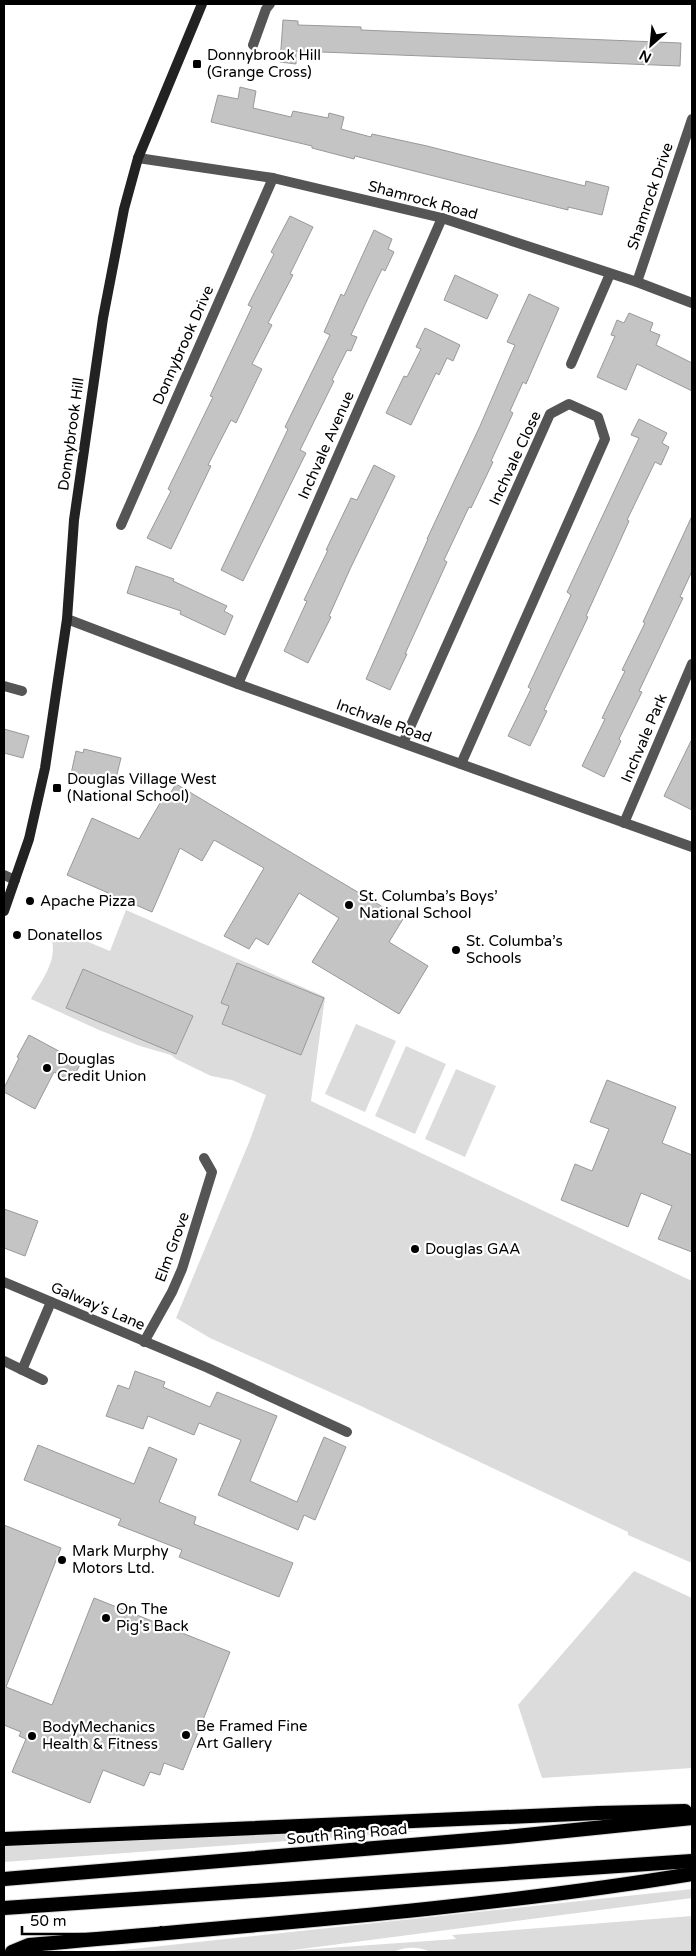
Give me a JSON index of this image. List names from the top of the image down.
{
  "streets": {
    "highway": ["South Ring Road"],
    "main road": ["Donnybrook Hill"],
    "street": [
      "Shamrock Drive",
      "Shamrock Road",
      "Donnybrook Drive",
      "Inchvale Avenue",
      "Inchvale Close",
      "Inchvale Road",
      "Inchvale Park",
      "Elm Grove",
      "Galway's Lane"
    ]
  },
  "crossings": [
    ["Shamrock Drive", "Shamrock Road"],
    ["Shamrock Road", "Donnybrook Drive"],
    ["Shamrock Road", "Donnybrook Hill"],
    ["Shamrock Road", "Inchvale Avenue"],
    ["Donnybrook Hill", "Inchvale Road"],
    ["Inchvale Avenue", "Inchvale Road"],
    ["Inchvale Close", "Inchvale Road"],
    ["Inchvale Road", "Inchvale Park"],
    ["Elm Grove", "Galway's Lane"]
  ],
  "places": {
    "transit": ["Donnybrook Hill (Grange Cross)", "Douglas Village West (National School)"],
    "other": [
      "Apache Pizza",
      "St. Columba’s Boys’ National School",
      "Donatellos",
      "St. Columba’s Schools",
      "Douglas Credit Union",
      "Douglas GAA",
      "Mark Murphy Motors Ltd.",
      "On The Pig's Back",
      "Be Framed Fine Art Gallery",
      "BodyMechanics Health & Fitness"
    ]
  },
  "scale_bar": "50 m",
  "north": "bottom left"
}
